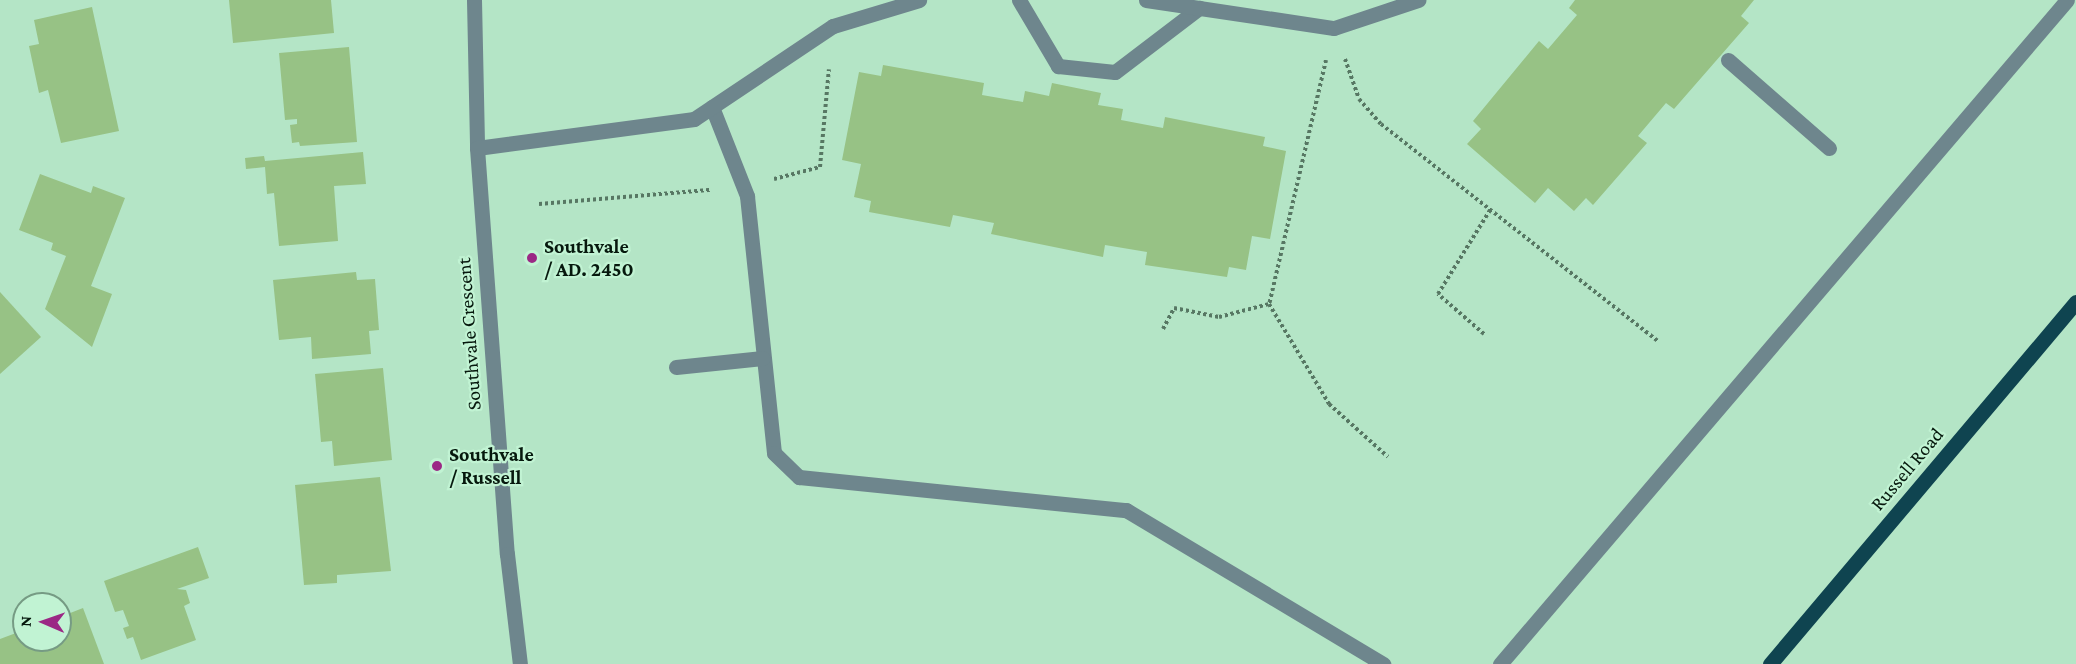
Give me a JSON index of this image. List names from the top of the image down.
{
  "streets": {
    "main road": ["Russell Road"],
    "street": ["Southvale Crescent"]
  },
  "places": ["Southvale / AD. 2450", "Southvale / Russell"],
  "north": "left"
}
